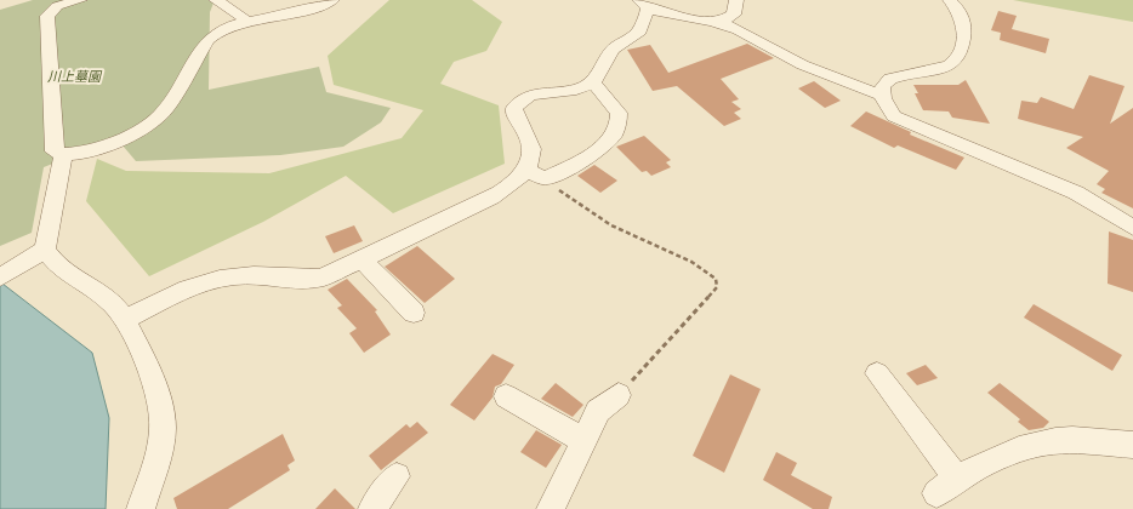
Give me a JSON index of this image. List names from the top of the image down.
{
  "parks": ["川上墓園"]
}
